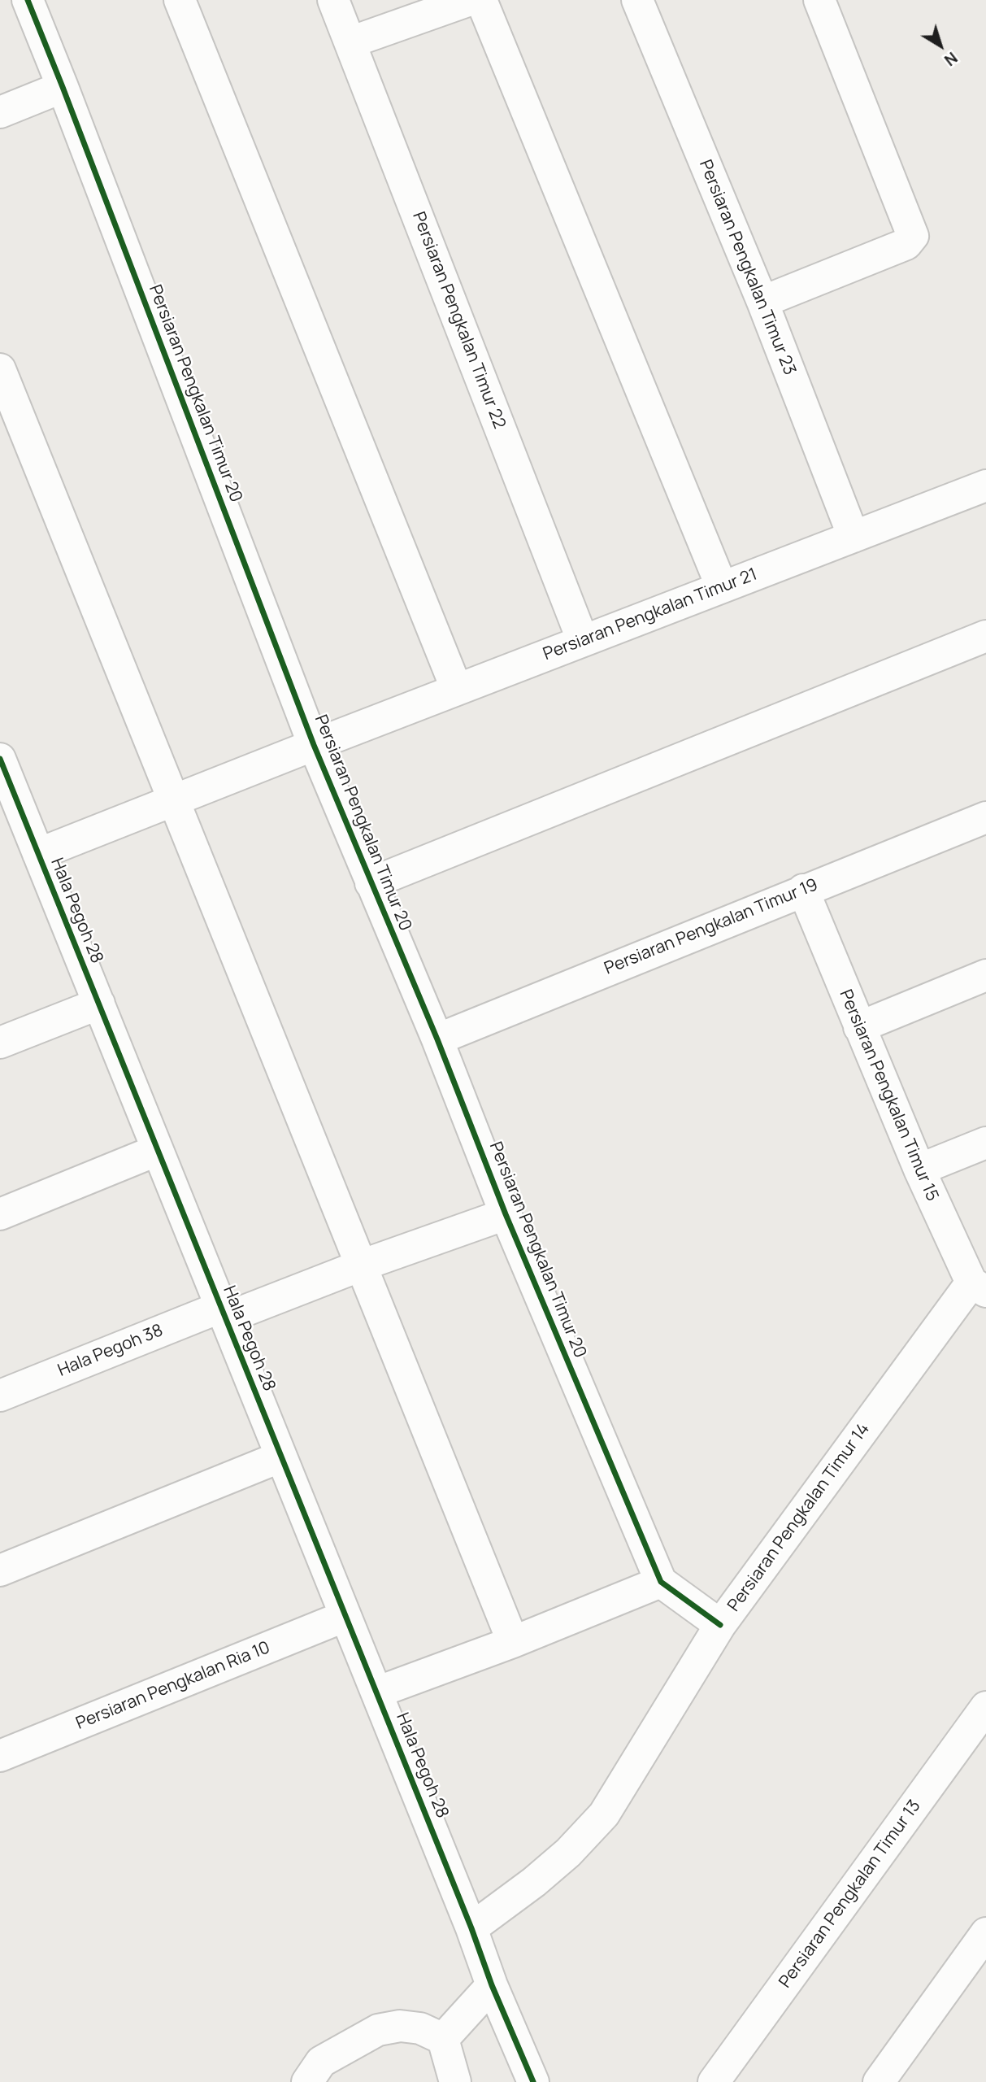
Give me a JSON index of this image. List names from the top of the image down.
{
  "streets": {
    "street": [
      "Persiaran Pengkalan Timur 23",
      "Persiaran Pengkalan Timur 22",
      "Persiaran Pengkalan Timur 20",
      "Persiaran Pengkalan Timur 21",
      "Hala Pegoh 28",
      "Persiaran Pengkalan Timur 19",
      "Persiaran Pengkalan Timur 15",
      "Hala Pegoh 38",
      "Persiaran Pengkalan Timur 14",
      "Persiaran Pengkalan Ria 10",
      "Persiaran Pengkalan Timur 13"
    ]
  },
  "crossings": [
    ["Persiaran Pengkalan Timur 23", "Persiaran Pengkalan Timur 21"],
    ["Persiaran Pengkalan Timur 22", "Persiaran Pengkalan Timur 21"],
    ["Persiaran Pengkalan Timur 20", "Persiaran Pengkalan Timur 21"],
    ["Persiaran Pengkalan Timur 20", "Persiaran Pengkalan Timur 19"],
    ["Persiaran Pengkalan Timur 20", "Hala Pegoh 38"],
    ["Persiaran Pengkalan Timur 21", "Hala Pegoh 28"],
    ["Hala Pegoh 28", "Hala Pegoh 38"],
    ["Hala Pegoh 28", "Persiaran Pengkalan Timur 14"],
    ["Hala Pegoh 28", "Persiaran Pengkalan Ria 10"],
    ["Persiaran Pengkalan Timur 19", "Persiaran Pengkalan Timur 15"],
    ["Persiaran Pengkalan Timur 15", "Persiaran Pengkalan Timur 14"]
  ],
  "north": "bottom right"
}
